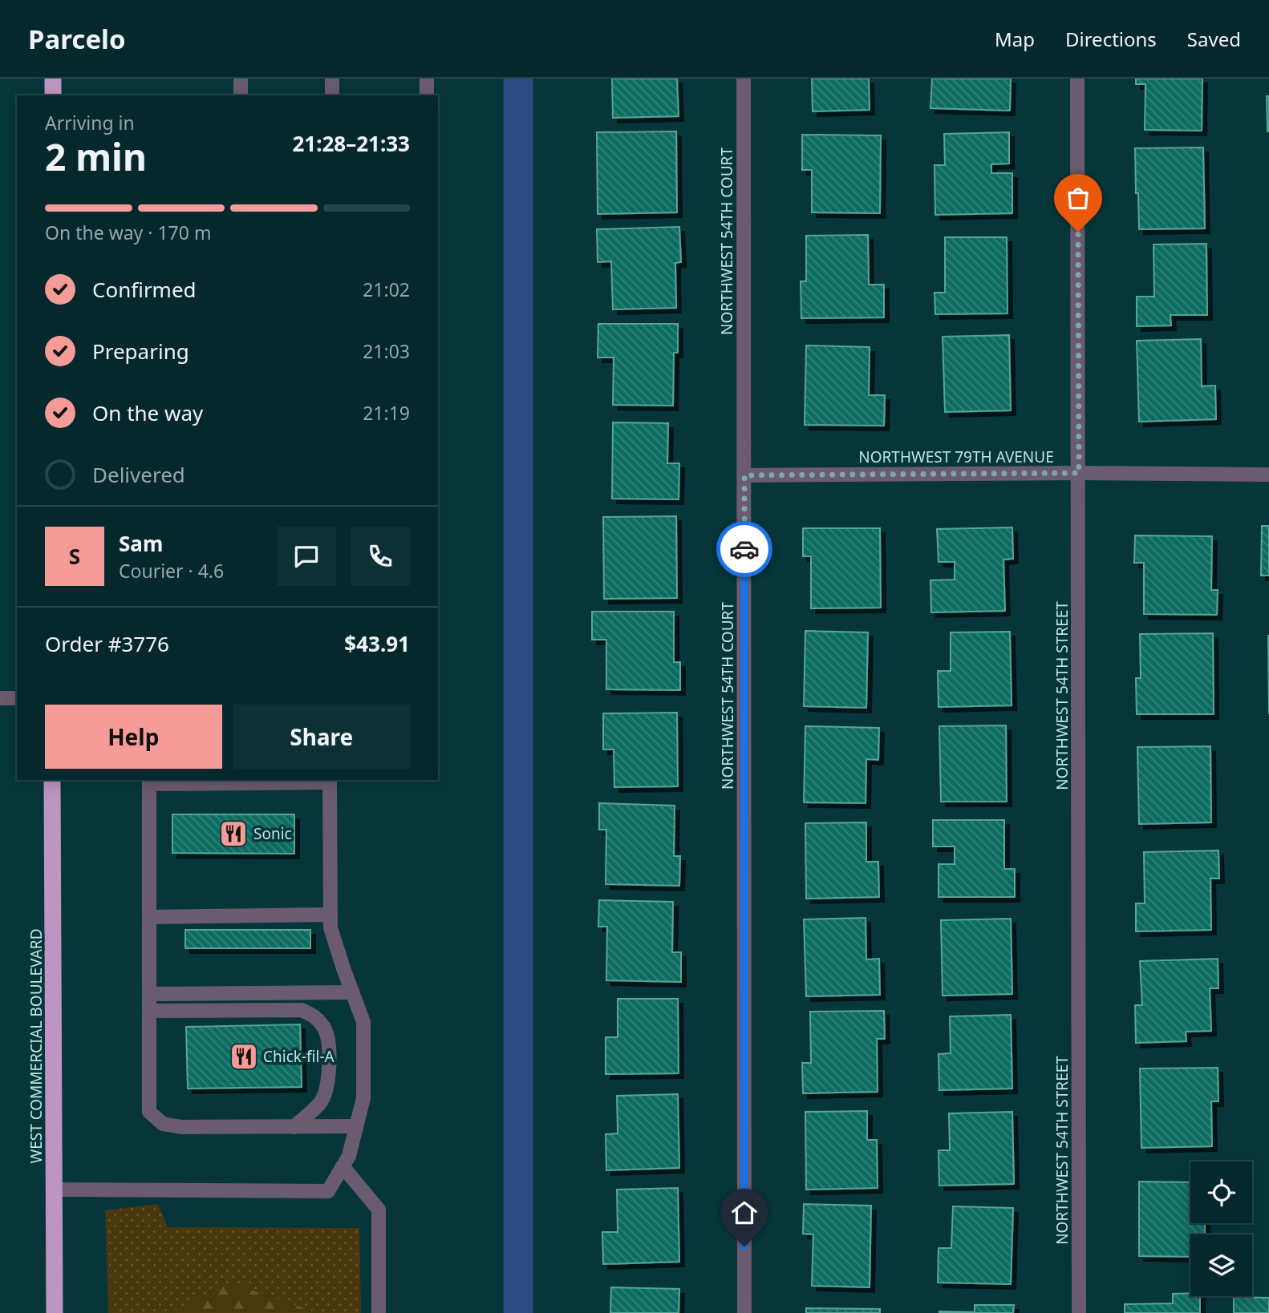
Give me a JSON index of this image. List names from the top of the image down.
{
  "streets": {
    "highway": ["WEST COMMERCIAL BOULEVARD"],
    "street": ["NORTHWEST 54TH COURT", "NORTHWEST 79TH AVENUE", "NORTHWEST 54TH STREET"]
  },
  "crossings": [
    ["NORTHWEST 54TH COURT", "NORTHWEST 79TH AVENUE"],
    ["NORTHWEST 79TH AVENUE", "NORTHWEST 54TH STREET"]
  ],
  "places": {
    "restaurant": ["Sonic", "Chick-fil-A"]
  },
  "page": {
    "header": "Parcelo",
    "nav": ["Map", "Directions", "Saved"],
    "heading": ["2 min", "Arriving in", "21:28–21:33"],
    "panel": [
      "Sam",
      "Courier · 4.6",
      "Order #3776",
      "$43.91"
    ],
    "bar": "On the way · 170 m",
    "list": [
      ["Confirmed", "21:02"],
      ["Preparing", "21:03"],
      ["On the way", "21:19"],
      "Delivered"
    ],
    "round": "S",
    "buttons": ["Help", "Share"]
  }
}
